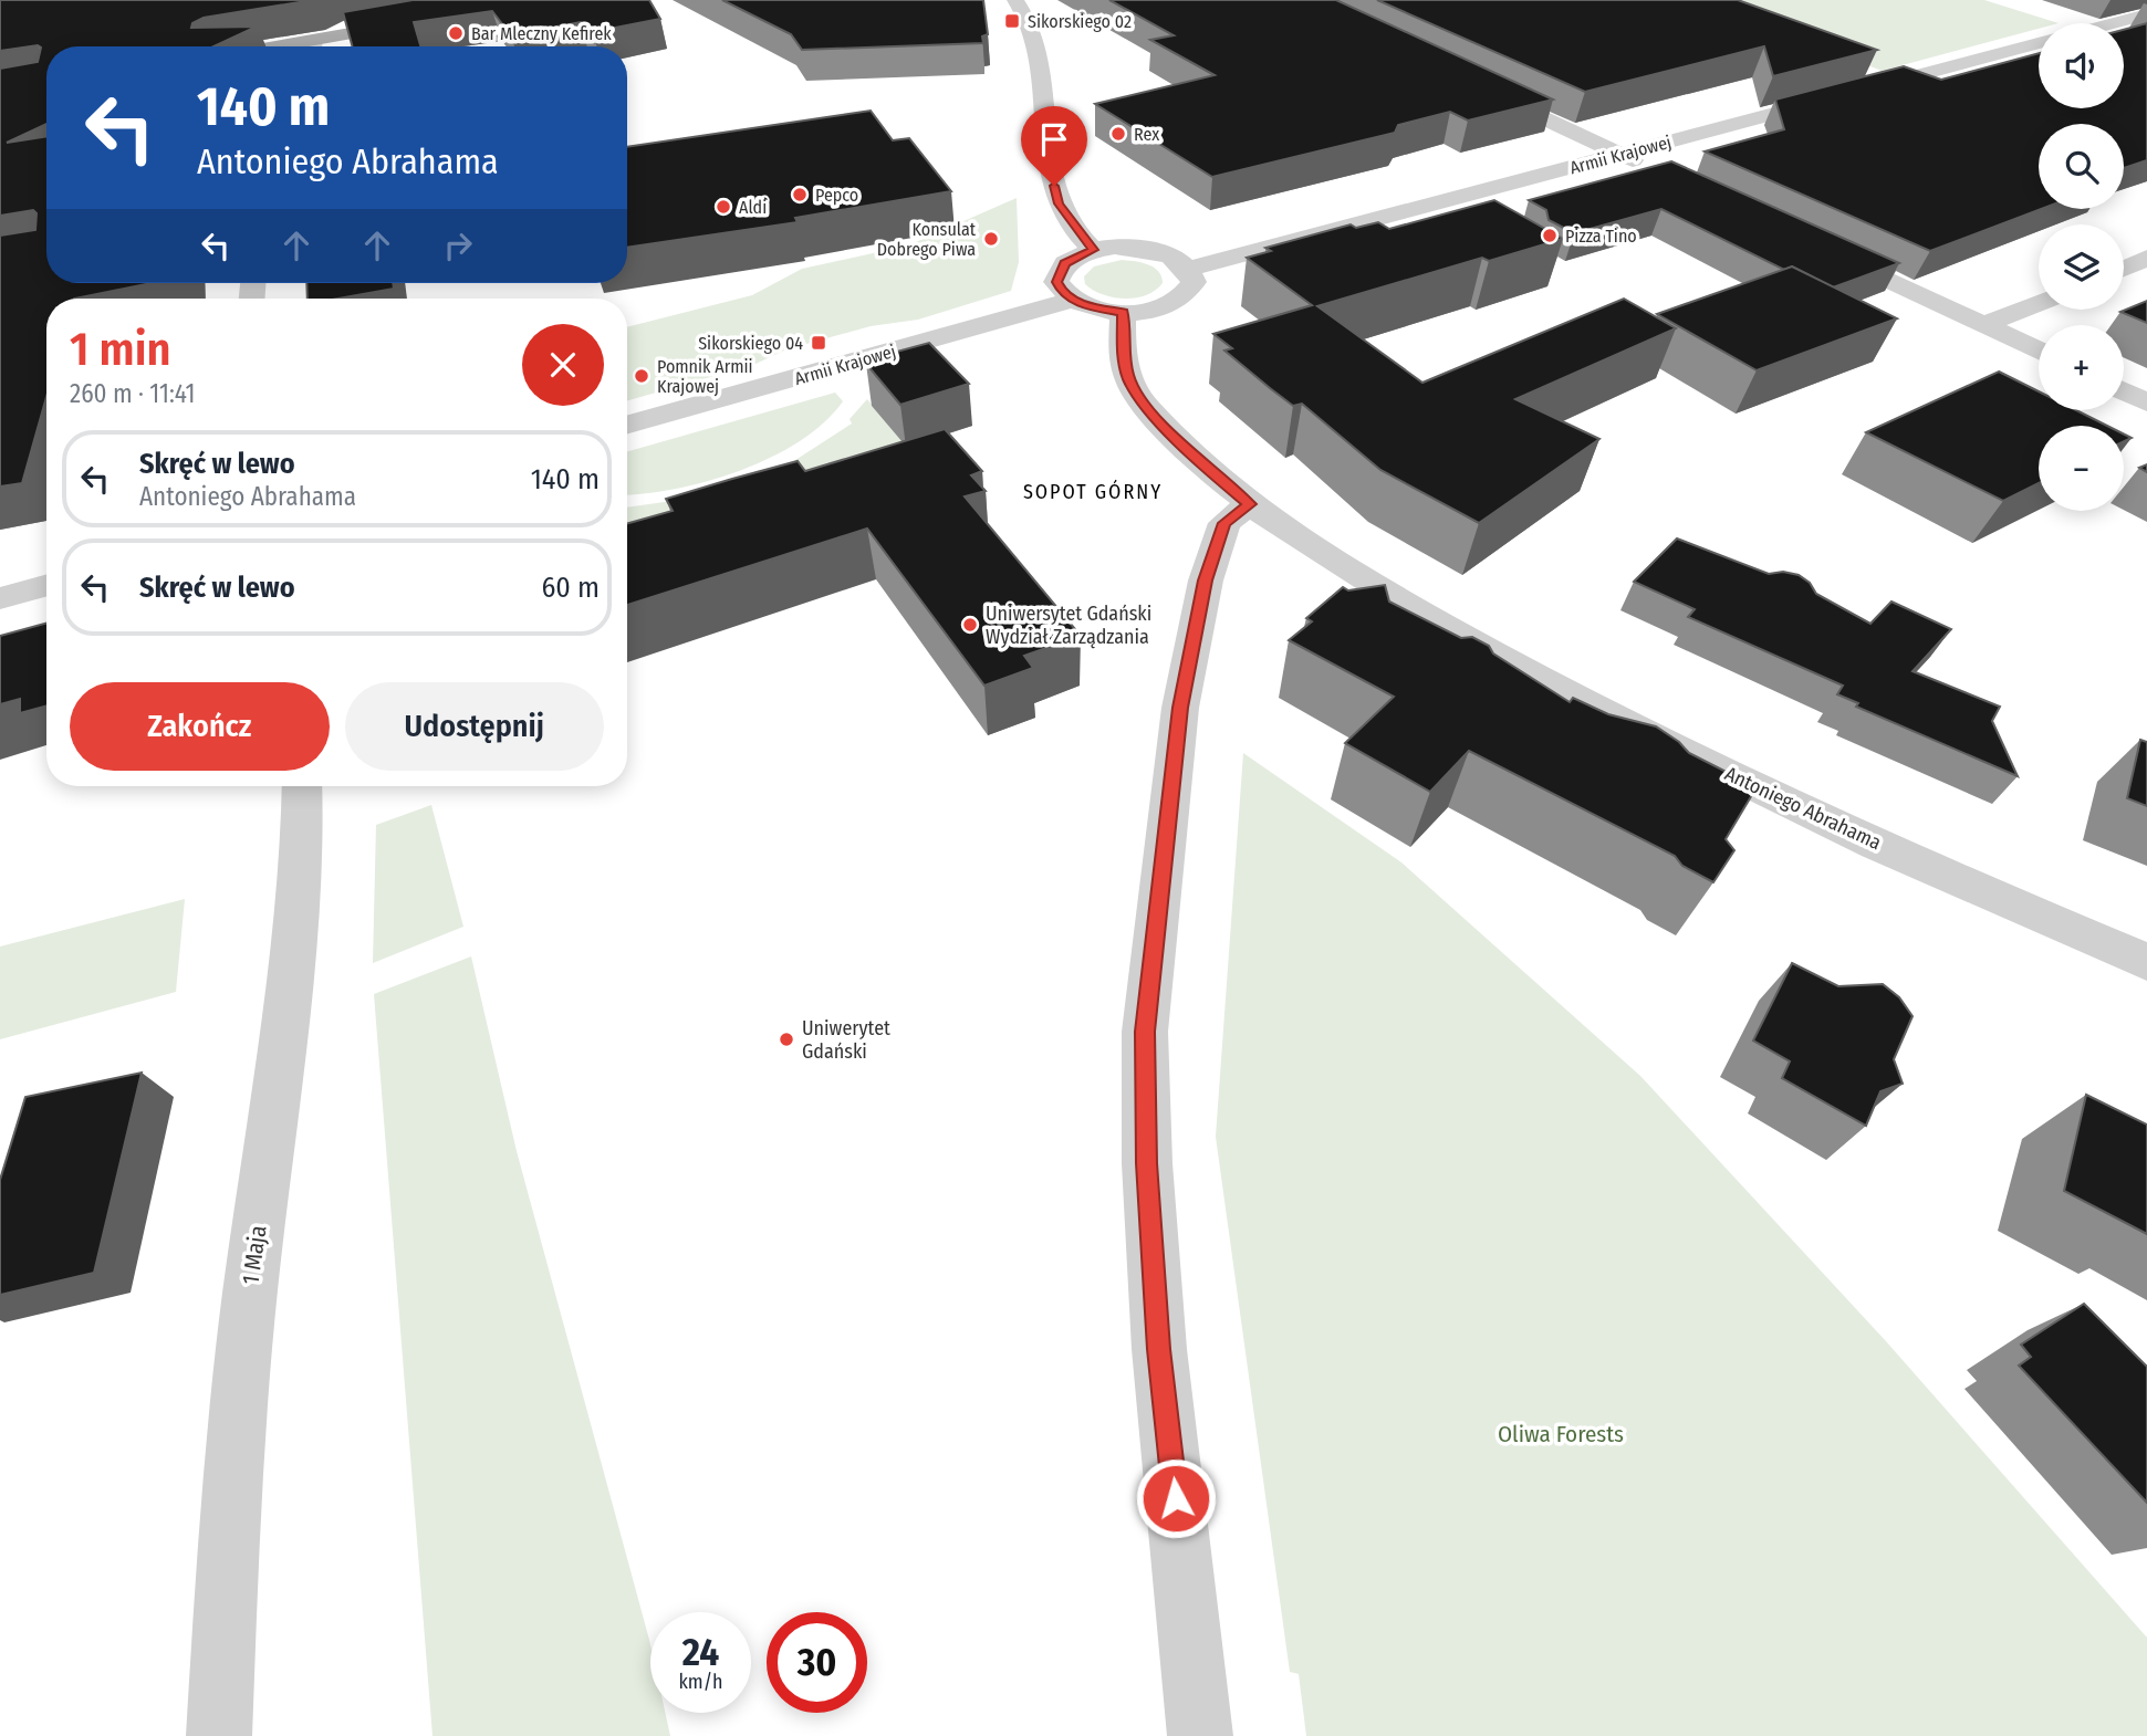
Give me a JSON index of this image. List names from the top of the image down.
{
  "streets": {
    "street": ["Armii Krajowej", "Antoniego Abrahama", "1 Maja"]
  },
  "districts": ["SOPOT GÓRNY"],
  "parks": ["Oliwa Forests"],
  "places": {
    "transit": ["Sikorskiego 02", "Sikorskiego 04"],
    "other": [
      "Bar Mleczny Kefirek",
      "Rex",
      "Pepco",
      "Aldi",
      "Pizza Tino",
      "Konsulat Dobrego Piwa",
      "Pomnik Armii Krajowej",
      "Uniwersytet Gdański Wydział Zarządzania",
      "Uniwerytet Gdański"
    ]
  },
  "page": {
    "map_buttons": ["+", "−"],
    "turn": ["140 m", "Antoniego Abrahama"],
    "heading": ["1 min", "260 m · 11:41"],
    "list": [
      {
        "name": "Skręć w lewo",
        "note": "Antoniego Abrahama",
        "value": "140 m"
      },
      {
        "name": "Skręć w lewo",
        "value": "60 m"
      }
    ],
    "buttons": ["Zakończ", "Udostępnij"],
    "speed": "24 km/h",
    "limit": "30"
  }
}
